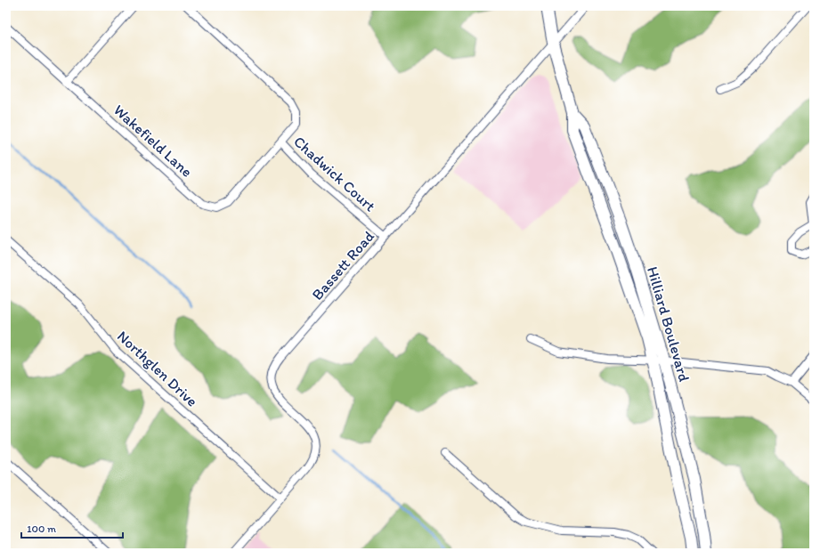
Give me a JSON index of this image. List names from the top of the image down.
{
  "streets": {
    "main road": ["Hilliard Boulevard"],
    "street": [
      "Wakefield Lane",
      "Chadwick Court",
      "Bassett Road",
      "Northglen Drive"
    ]
  },
  "crossings": [
    ["Wakefield Lane", "Chadwick Court"],
    ["Chadwick Court", "Bassett Road"],
    ["Bassett Road", "Hilliard Boulevard"],
    ["Bassett Road", "Northglen Drive"]
  ],
  "scale_bar": "100 m"
}
